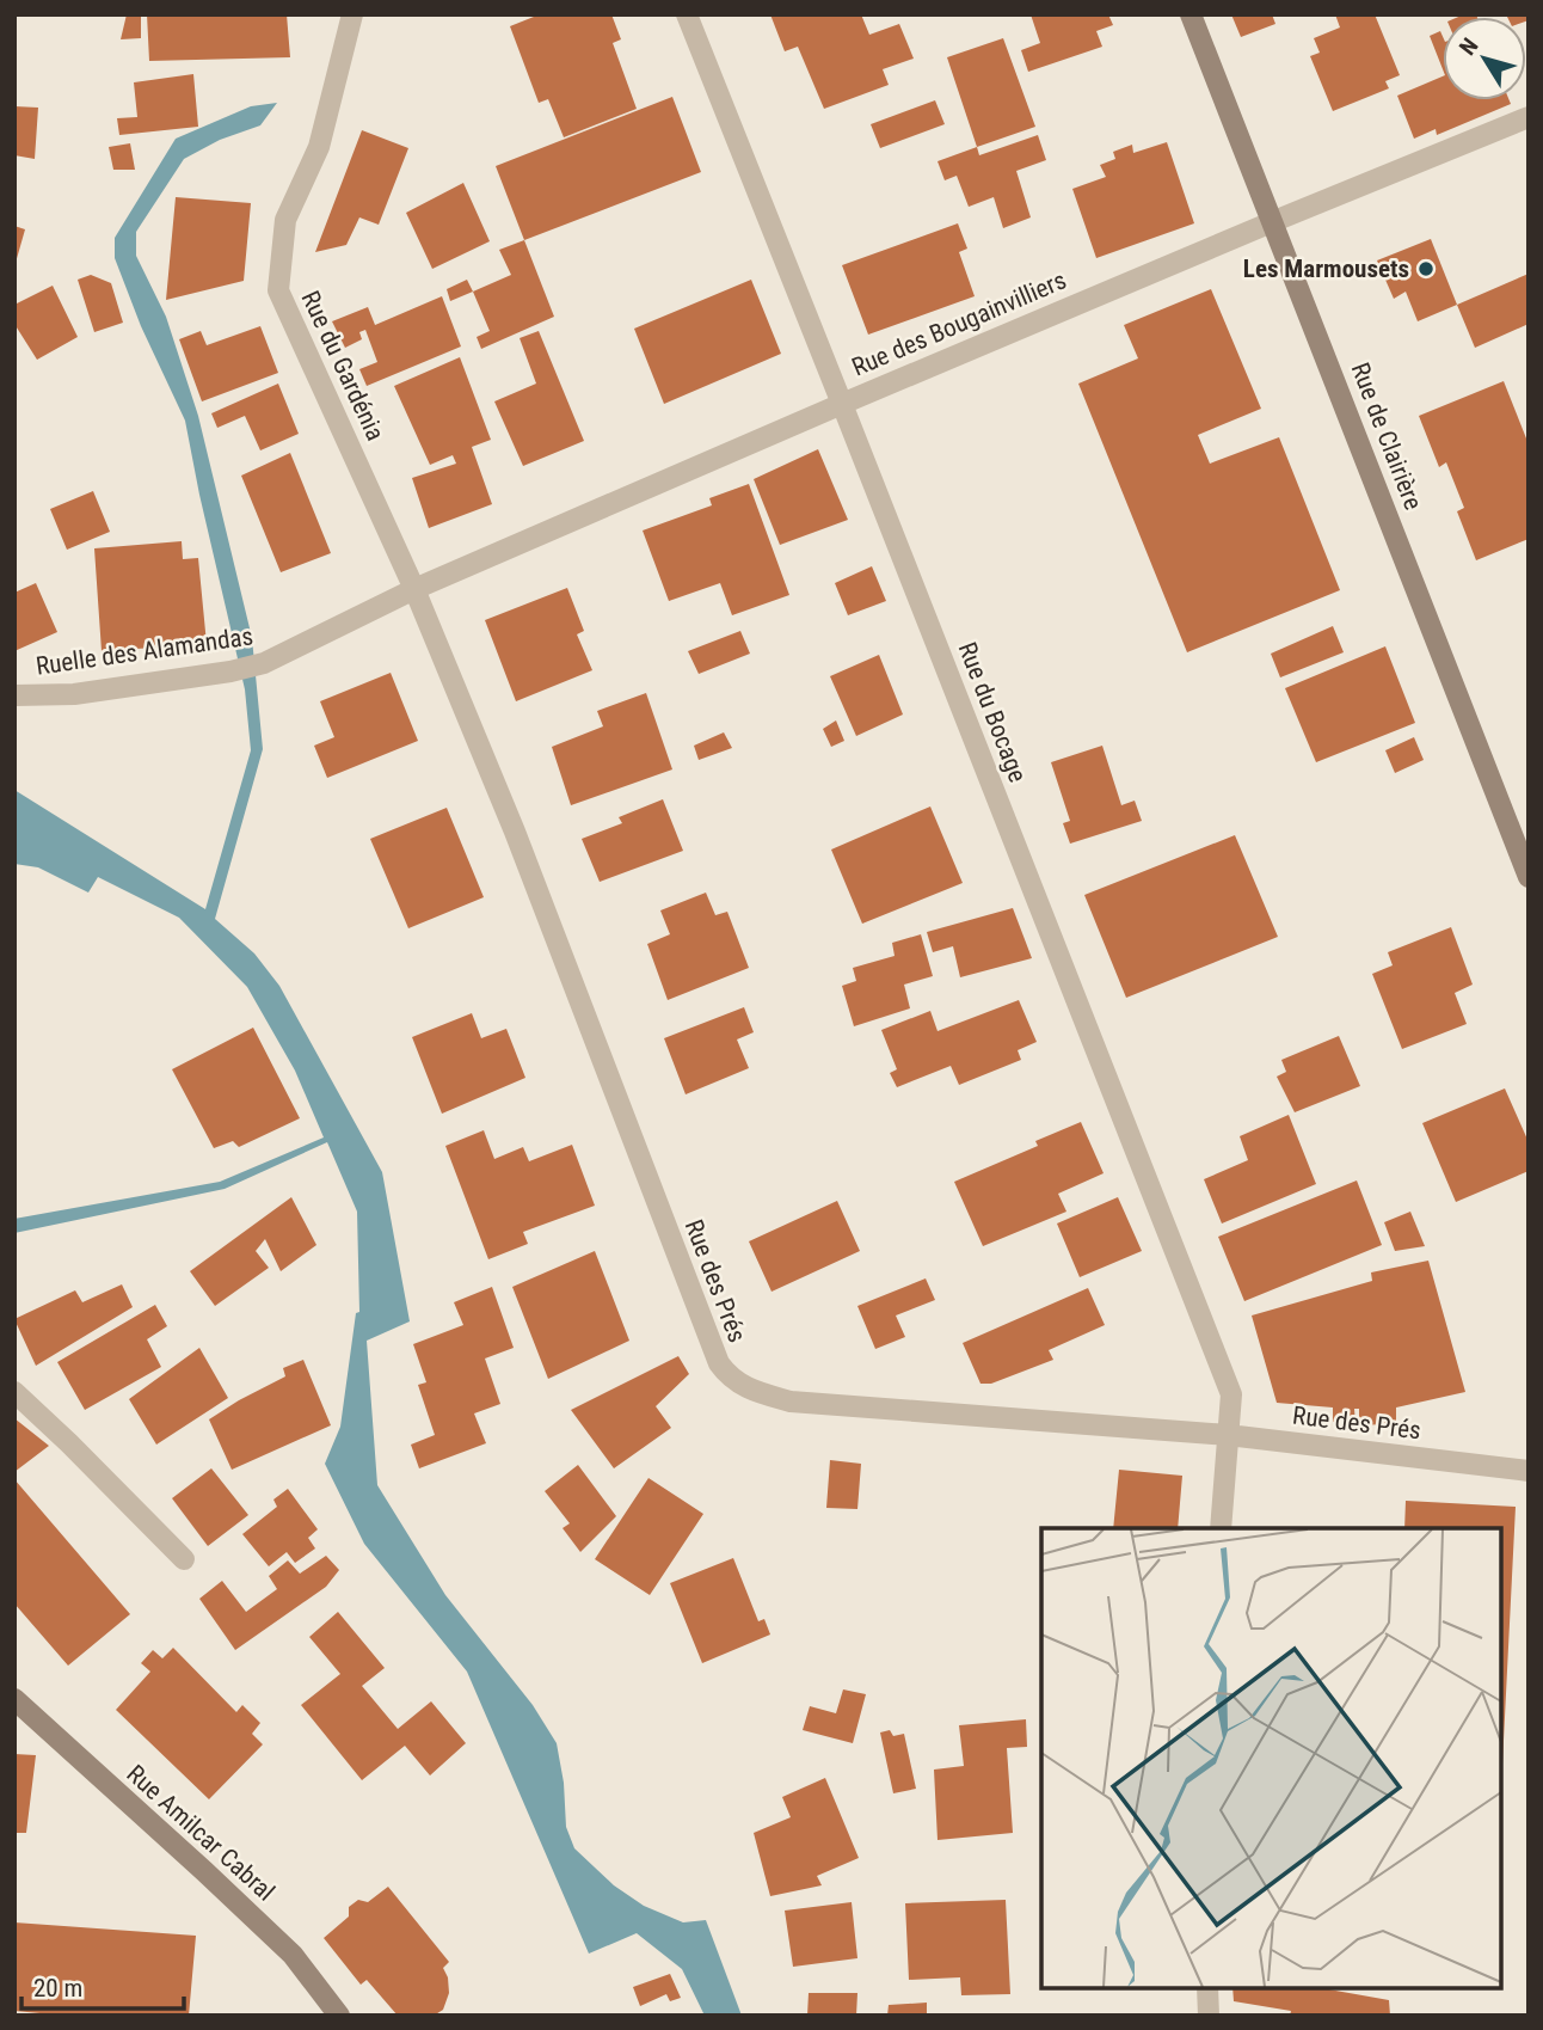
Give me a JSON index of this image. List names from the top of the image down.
{
  "streets": {
    "main road": ["Rue de Clairière", "Rue Amilcar Cabral"],
    "street": [
      "Rue des Bougainvilliers",
      "Rue du Gardénia",
      "Ruelle des Alamandas",
      "Rue du Bocage",
      "Rue des Prés"
    ]
  },
  "crossings": [
    ["Rue des Bougainvilliers", "Rue du Gardénia"],
    ["Rue des Bougainvilliers", "Rue de Clairière"],
    ["Rue des Bougainvilliers", "Ruelle des Alamandas"],
    ["Rue des Bougainvilliers", "Rue du Bocage"],
    ["Rue des Bougainvilliers", "Rue des Prés"],
    ["Rue du Gardénia", "Ruelle des Alamandas"],
    ["Rue du Gardénia", "Rue des Prés"],
    ["Ruelle des Alamandas", "Rue des Prés"],
    ["Rue du Bocage", "Rue des Prés"]
  ],
  "places": ["Les Marmousets"],
  "scale_bar": "20 m",
  "north": "top left"
}
